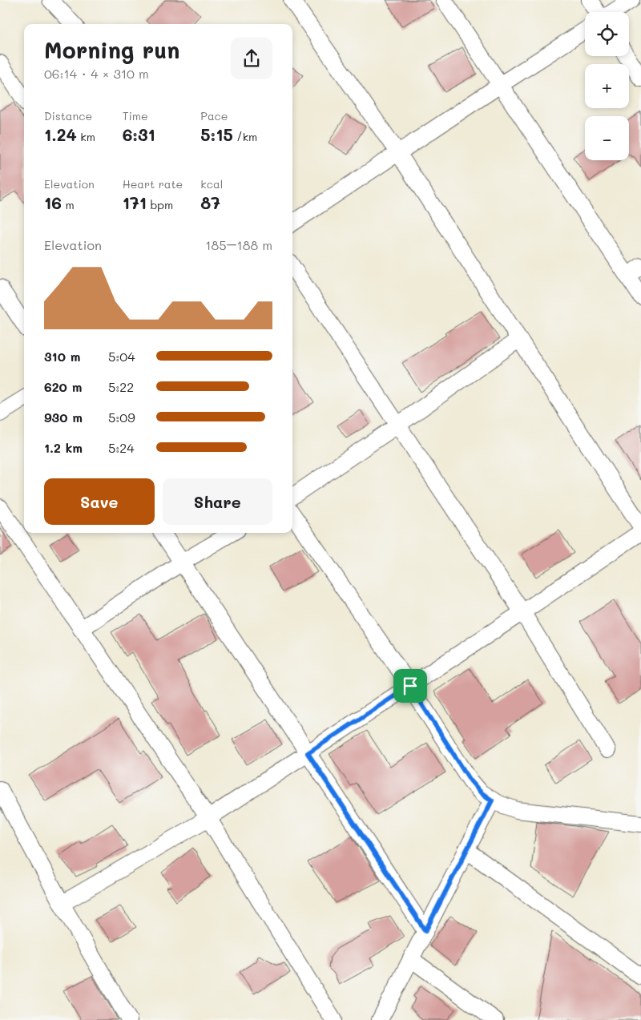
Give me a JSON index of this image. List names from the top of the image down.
{
  "page": {
    "map_buttons": ["+", "−"],
    "heading": ["Morning run", "06:14 · 4 × 310 m"],
    "stats": [
      ["Distance", "1.24 km"],
      ["Time", "6:31"],
      ["Pace", "5:15 /km"],
      ["Elevation", "16 m"],
      ["Heart rate", "171 bpm"],
      ["kcal", "87"]
    ],
    "chart": ["Elevation", "185–188 m"],
    "list": [
      {
        "name": "310 m",
        "note": "5:04"
      },
      {
        "name": "620 m",
        "note": "5:22"
      },
      {
        "name": "930 m",
        "note": "5:09"
      },
      {
        "name": "1.2 km",
        "note": "5:24"
      }
    ],
    "buttons": ["Save", "Share"]
  }
}
